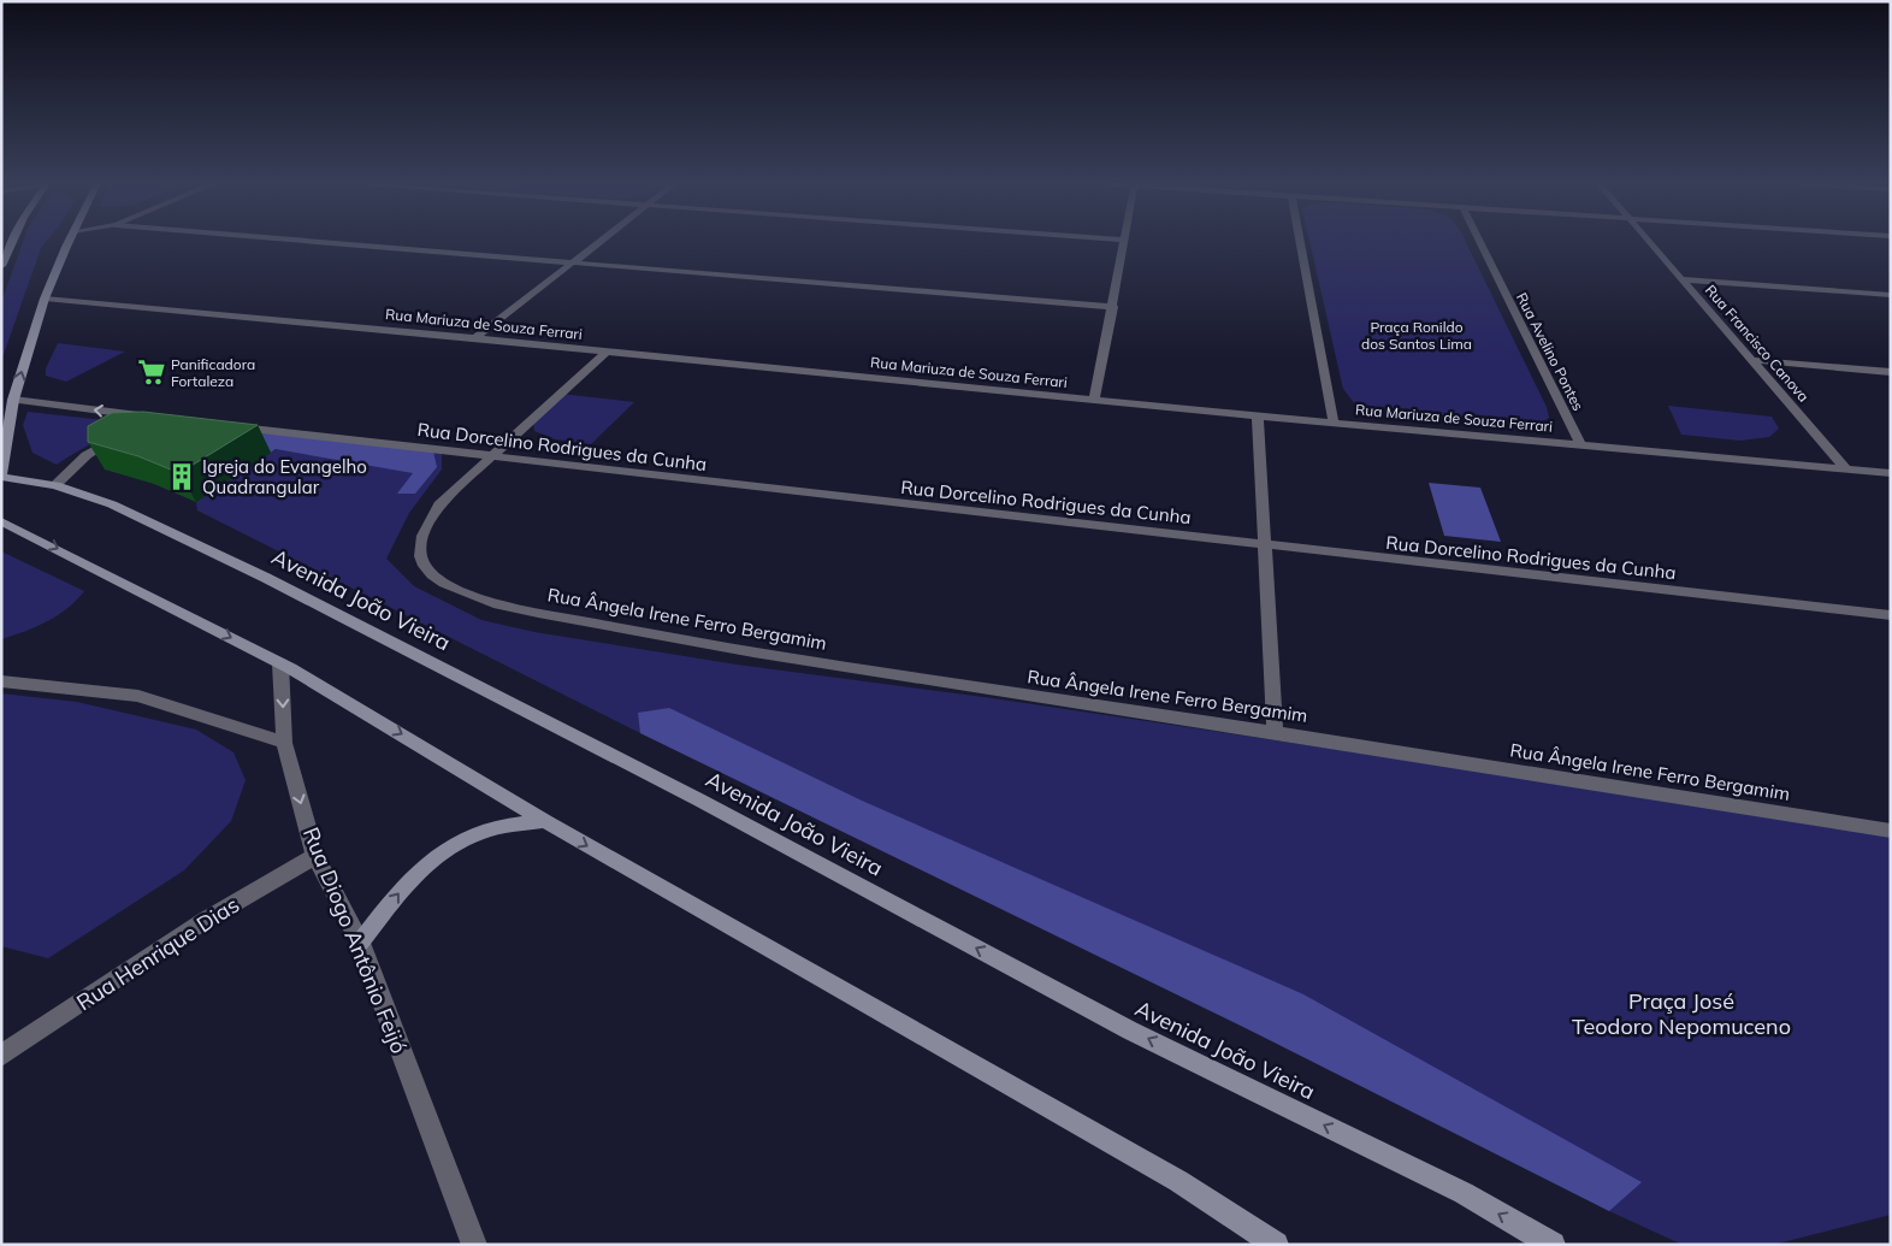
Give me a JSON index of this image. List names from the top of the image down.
{
  "streets": {
    "main road": ["Avenida João Vieira"],
    "street": [
      "Rua Mariuza de Souza Ferrari",
      "Rua Francisco Canova",
      "Rua Avelino Pontes",
      "Rua Dorcelino Rodrigues da Cunha",
      "Rua Ângela Irene Ferro Bergamim",
      "Rua Diogo Antônio Feijó",
      "Rua Henrique Dias"
    ]
  },
  "crossings": [
    ["Rua Mariuza de Souza Ferrari", "Rua Francisco Canova"],
    ["Rua Mariuza de Souza Ferrari", "Rua Avelino Pontes"],
    ["Rua Dorcelino Rodrigues da Cunha", "Rua Ângela Irene Ferro Bergamim"],
    ["Rua Diogo Antônio Feijó", "Rua Henrique Dias"]
  ],
  "parks": ["Praça Ronildo dos Santos Lima", "Praça José Teodoro Nepomuceno"],
  "places": {
    "supermarket": ["Panificadora Fortaleza"],
    "building": ["Igreja do Evangelho Quadrangular"]
  }
}
